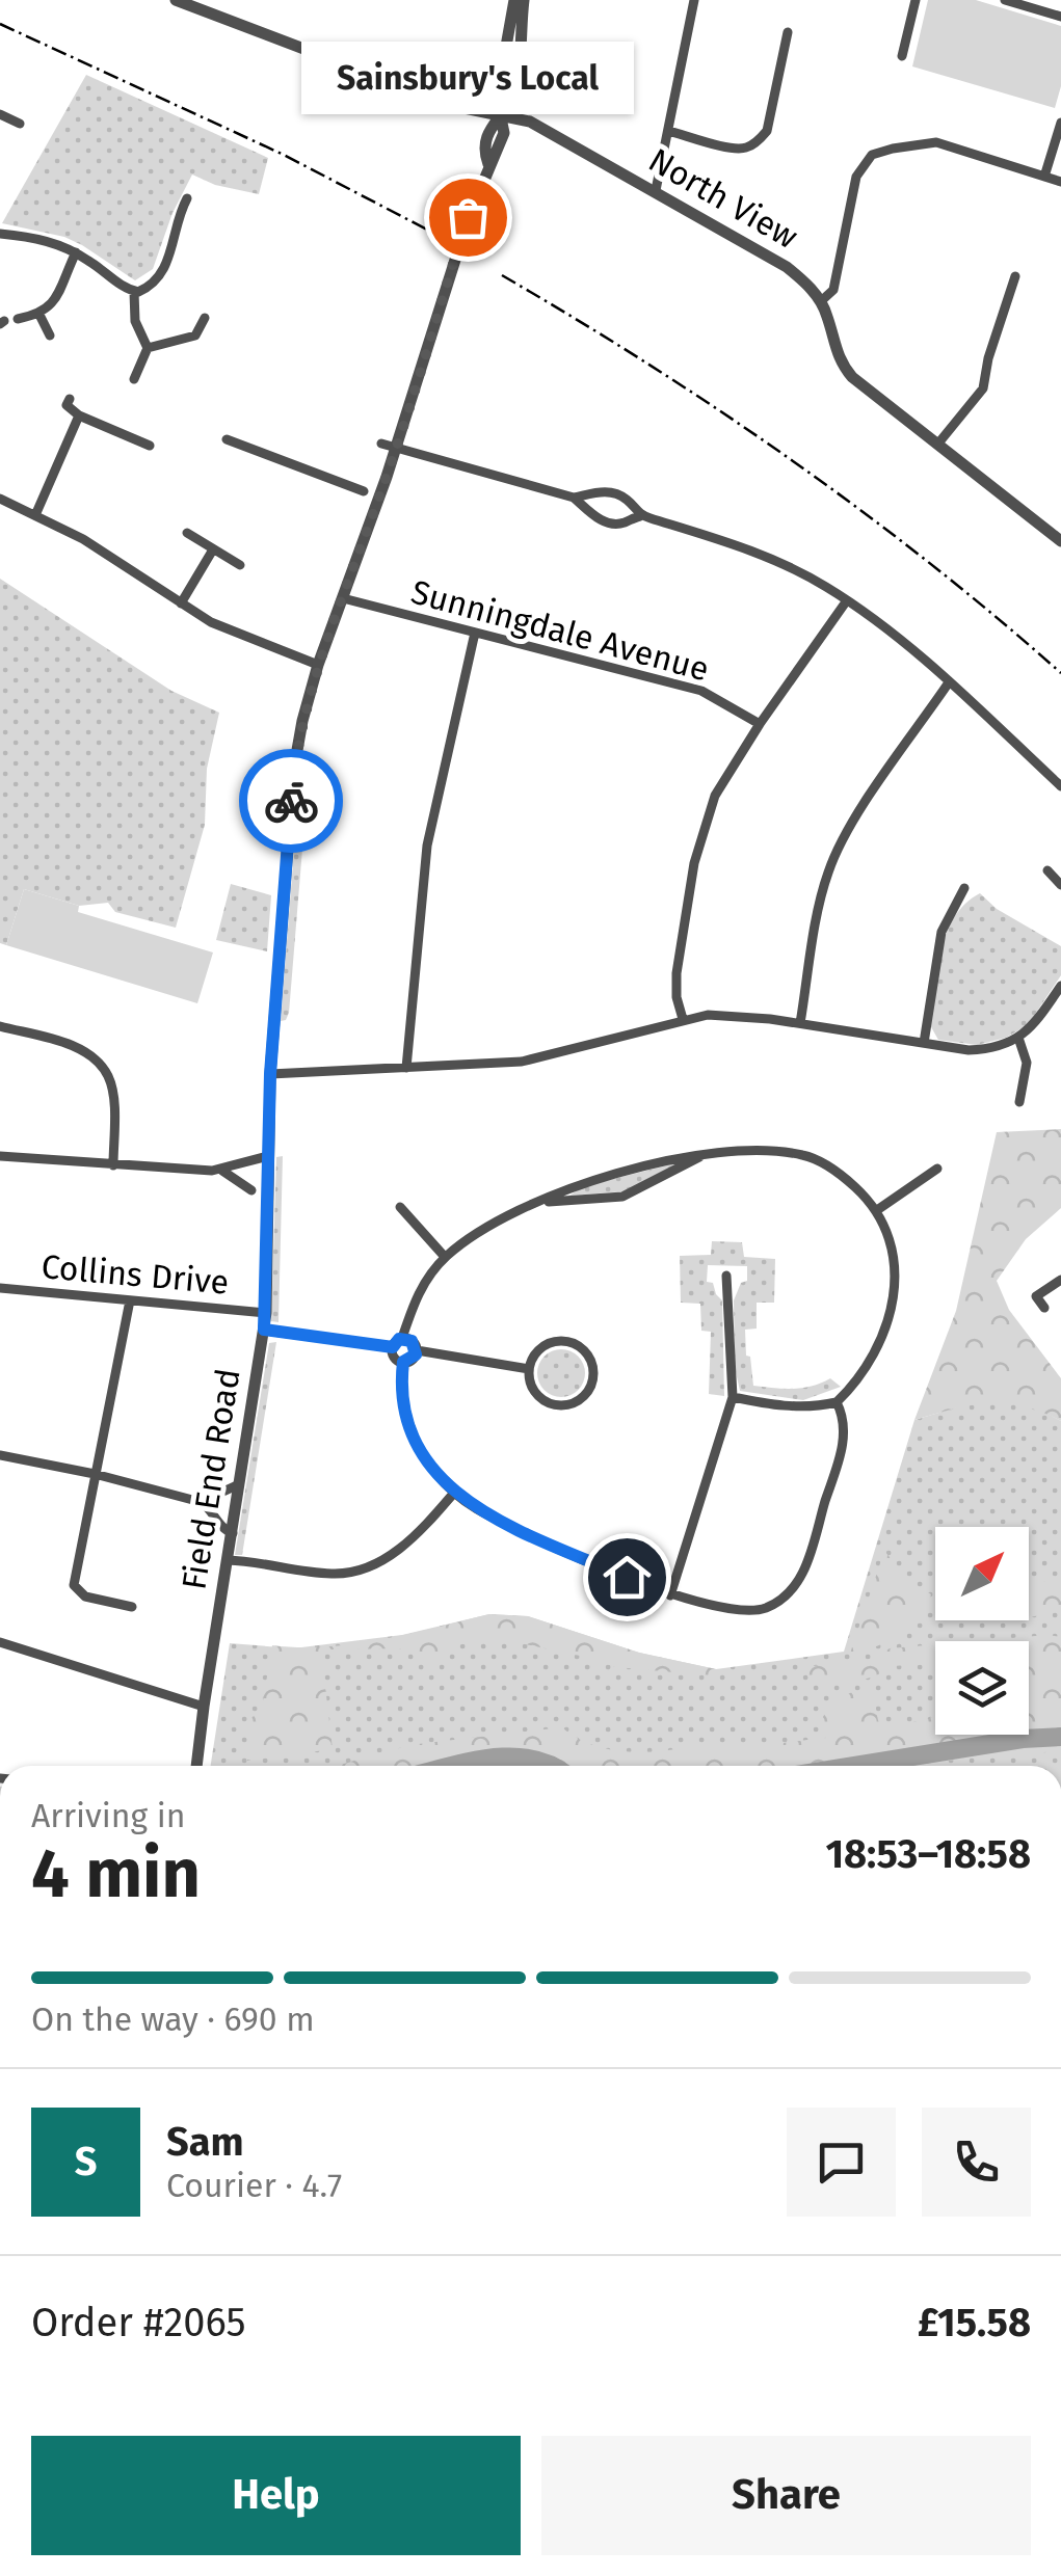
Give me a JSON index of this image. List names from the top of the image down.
{
  "streets": {
    "street": [
      "North View",
      "Sunningdale Avenue",
      "Collins Drive",
      "Field End Road"
    ]
  },
  "crossings": [
    ["North View", "Field End Road"],
    ["Sunningdale Avenue", "Field End Road"],
    ["Collins Drive", "Field End Road"]
  ],
  "places": ["Sainsbury's Local"],
  "north": "top right",
  "page": {
    "bubble": "Sainsbury's Local",
    "heading": ["4 min", "Arriving in", "18:53–18:58"],
    "panel": [
      "Sam",
      "Courier · 4.7",
      "Order #2065",
      "£15.58"
    ],
    "bar": "On the way · 690 m",
    "round": "S",
    "buttons": ["Help", "Share"]
  }
}
